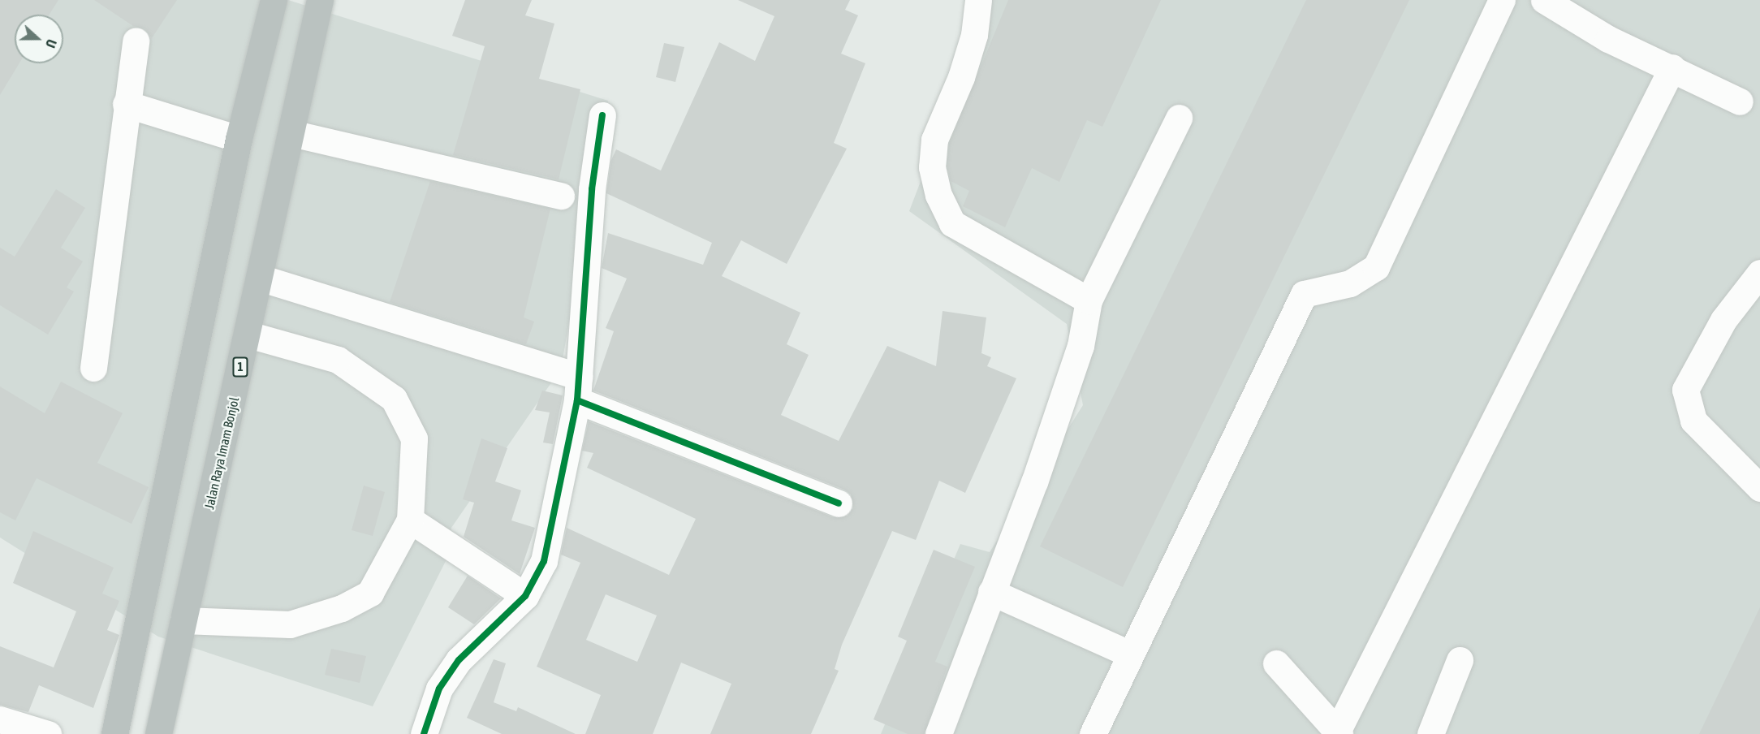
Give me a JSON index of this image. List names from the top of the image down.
{
  "streets": {
    "highway": ["1", "Jalan Raya Imam Bonjol"]
  },
  "north": "right"
}
